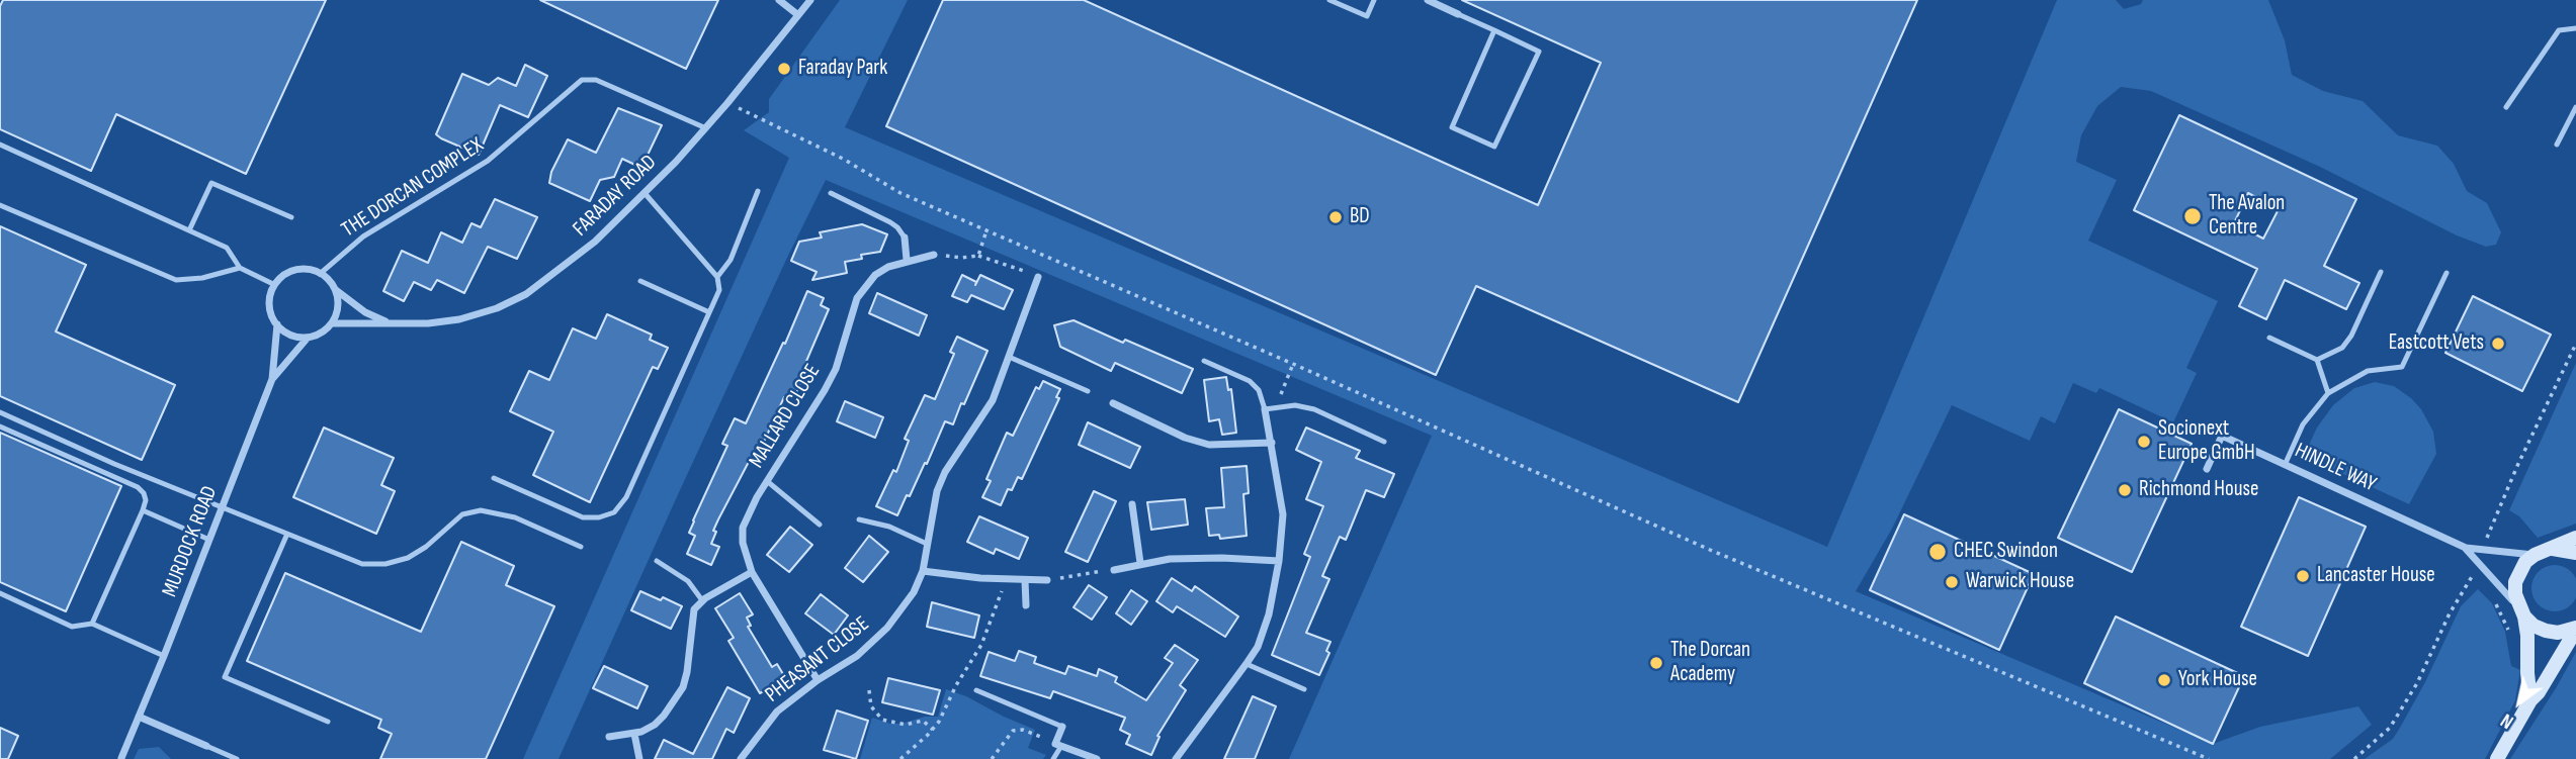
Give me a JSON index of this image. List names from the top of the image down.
{
  "streets": {
    "street": [
      "FARADAY ROAD",
      "MALLARD CLOSE",
      "HINDLE WAY",
      "MURDOCK ROAD",
      "PHEASANT CLOSE"
    ],
    "lane": ["THE DORCAN COMPLEX"]
  },
  "crossings": [
    ["THE DORCAN COMPLEX", "FARADAY ROAD"],
    ["THE DORCAN COMPLEX", "MURDOCK ROAD"],
    ["FARADAY ROAD", "MURDOCK ROAD"],
    ["MALLARD CLOSE", "PHEASANT CLOSE"]
  ],
  "places": [
    "Faraday Park",
    "The Avalon Centre",
    "BD",
    "Eastcott Vets",
    "Socionext Europe GmbH",
    "Richmond House",
    "CHEC Swindon",
    "Lancaster House",
    "Warwick House",
    "The Dorcan Academy",
    "York House"
  ],
  "north": "bottom left"
}
